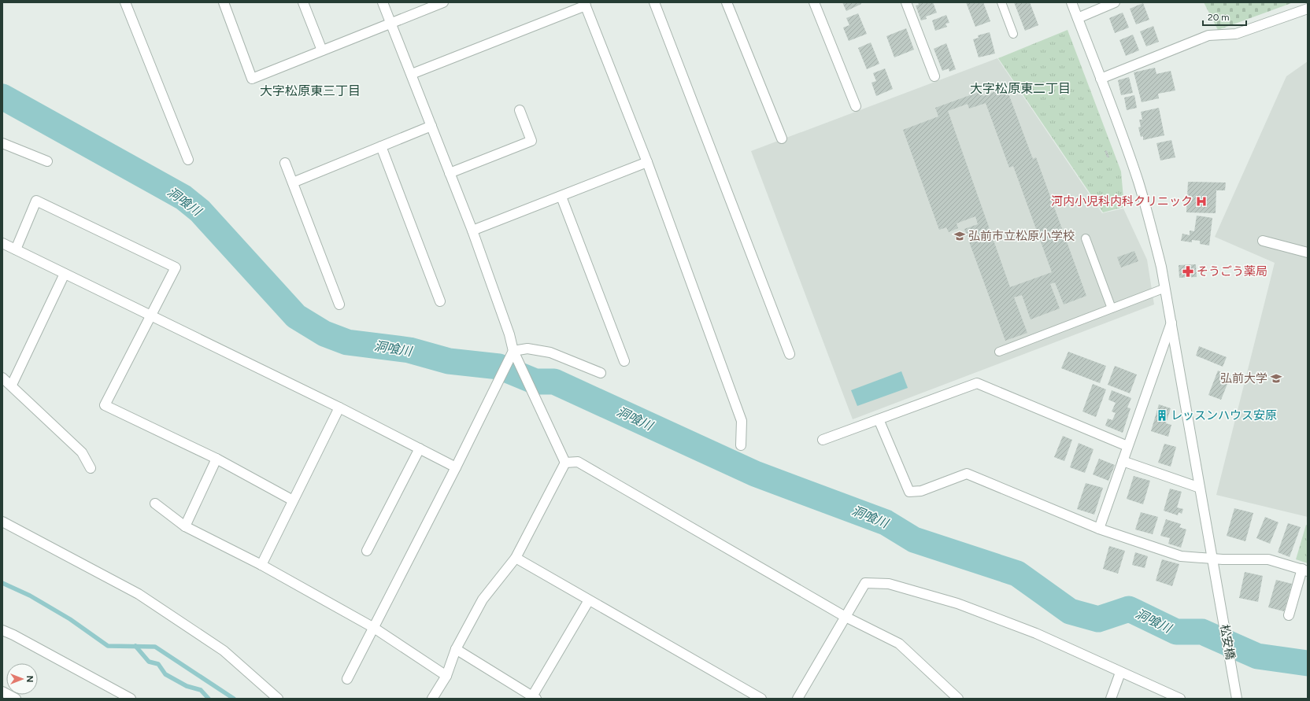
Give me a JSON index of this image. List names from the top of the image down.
{
  "streets": {
    "street": ["松安橋"]
  },
  "districts": ["大字松原東二丁目", "大字松原東三丁目"],
  "water": ["洞喰川"],
  "places": {
    "hospital": ["河内小児科内科クリニック"],
    "school or university": ["弘前市立松原小学校", "弘前大学"],
    "pharmacy": ["そうごう薬局"],
    "building": ["レッスンハウス安原"]
  },
  "scale_bar": "20 m",
  "north": "right"
}
